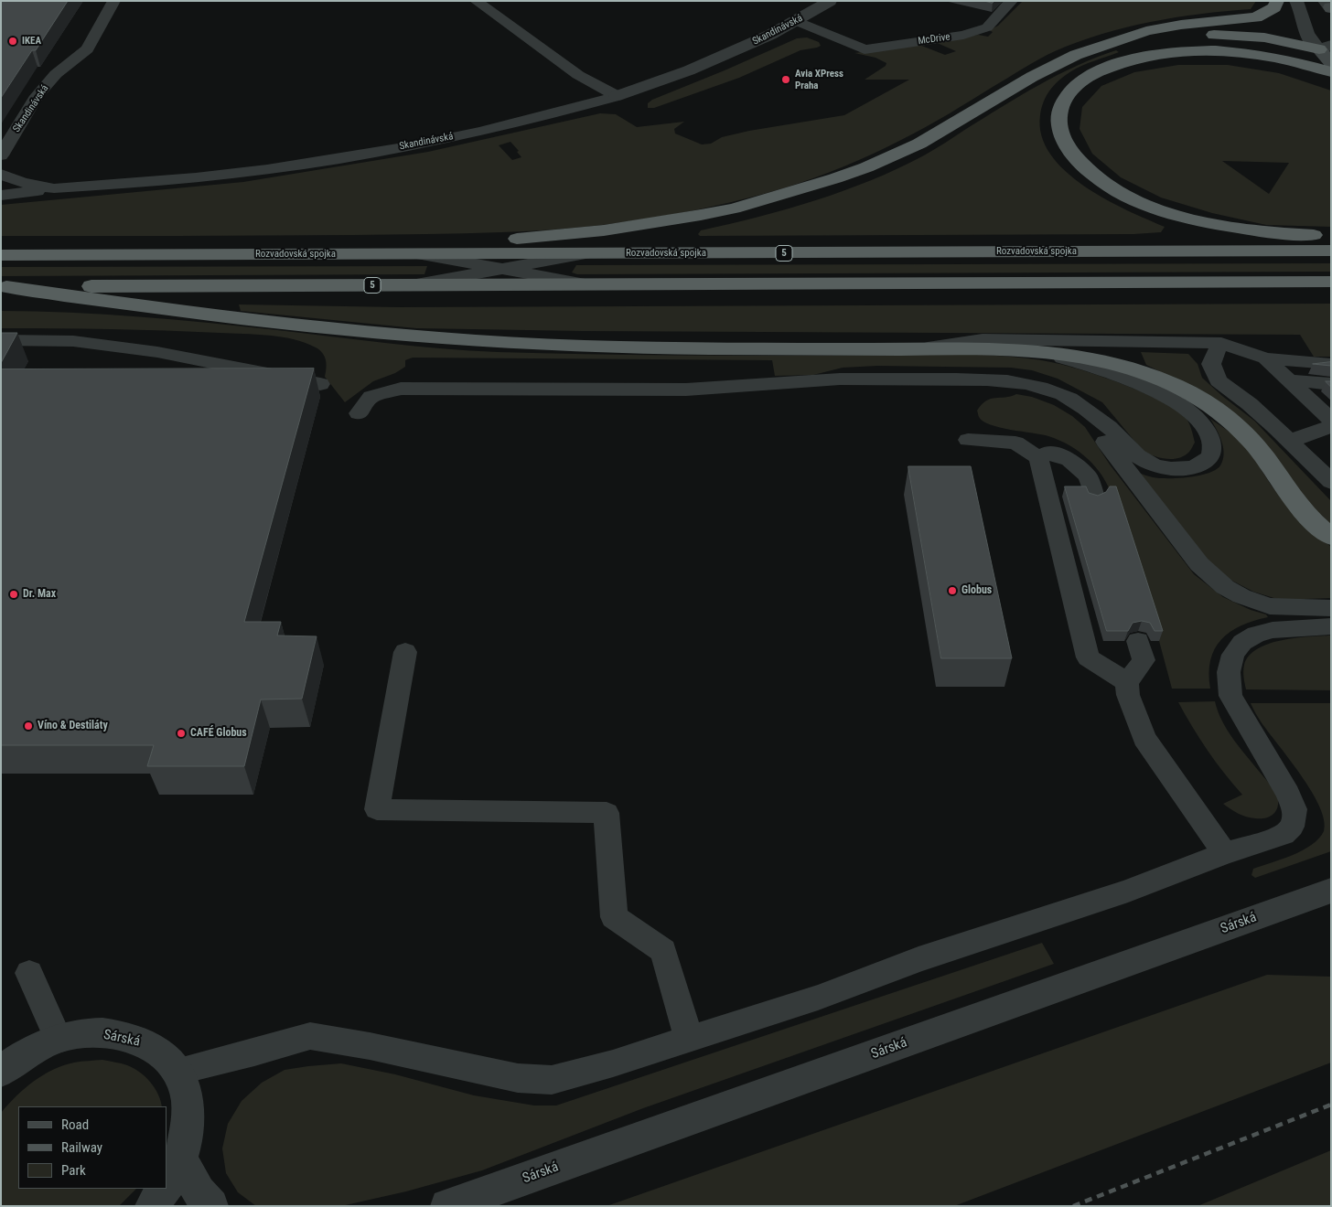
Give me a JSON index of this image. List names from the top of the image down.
{
  "streets": {
    "highway": ["Rozvadovská spojka", "5"],
    "street": ["Skandinávská", "Sárská"],
    "lane": ["McDrive"]
  },
  "crossings": [
    ["Skandinávská", "McDrive"],
    ["Rozvadovská spojka", "5"]
  ],
  "places": [
    "IKEA",
    "Avia XPress Praha",
    "Globus",
    "Dr. Max",
    "Víno & Destiláty",
    "CAFÉ Globus"
  ],
  "legend": ["Road", "Railway", "Park"]
}
